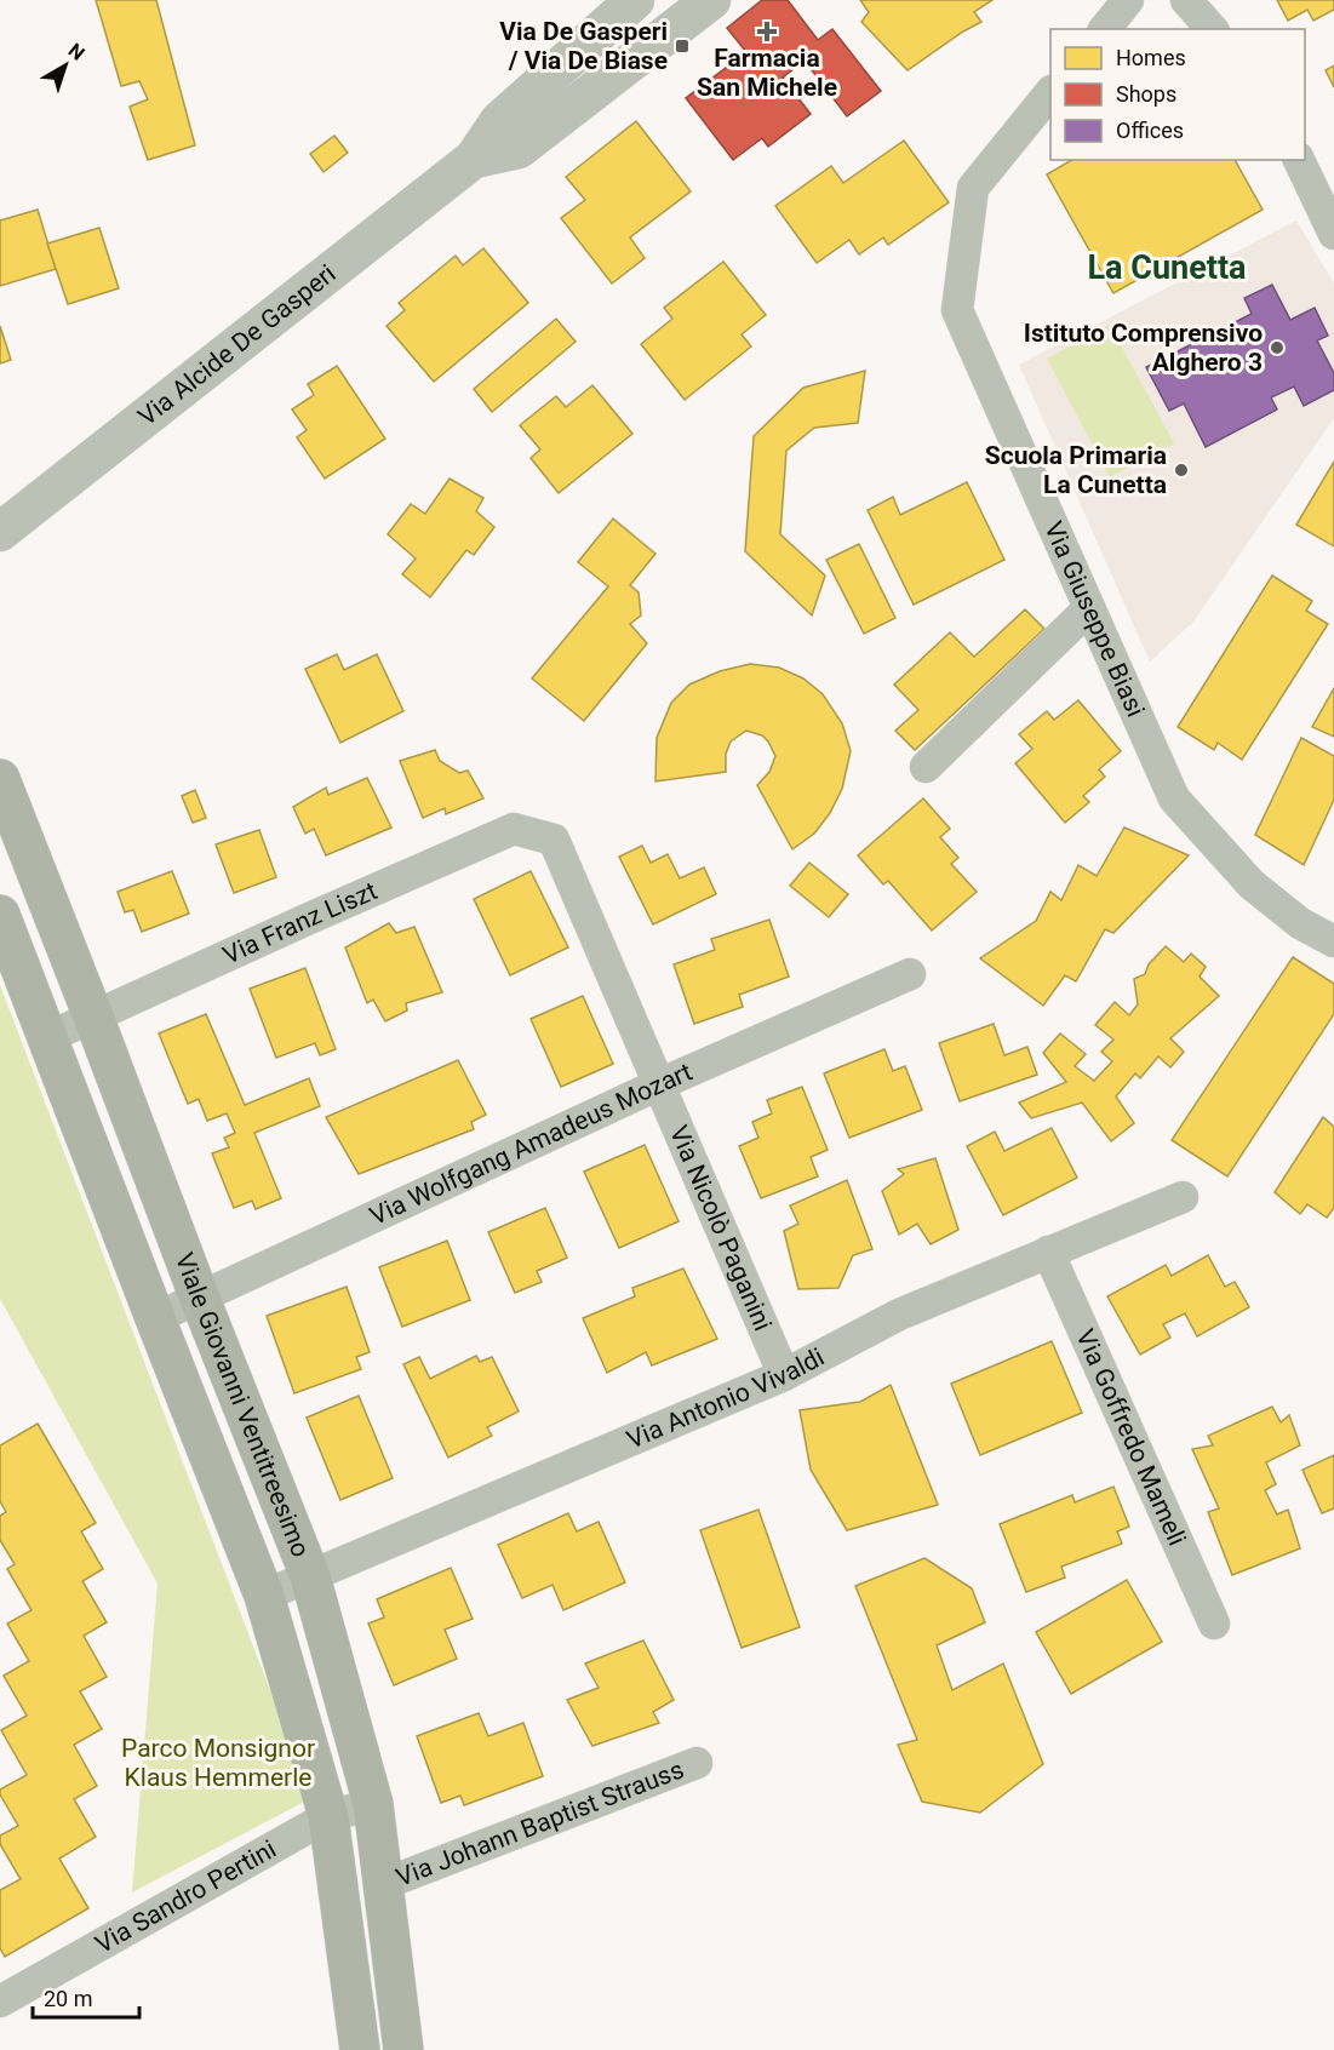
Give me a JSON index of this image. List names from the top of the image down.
{
  "streets": {
    "main road": ["Viale Giovanni Ventitreesimo"],
    "street": [
      "Via Alcide De Gasperi",
      "Via Giuseppe Biasi",
      "Via Franz Liszt",
      "Via Wolfgang Amadeus Mozart",
      "Via Nicolò Paganini",
      "Via Antonio Vivaldi",
      "Via Goffredo Mameli",
      "Via Johann Baptist Strauss",
      "Via Sandro Pertini"
    ]
  },
  "crossings": [
    ["Via Franz Liszt", "Via Nicolò Paganini"],
    ["Via Franz Liszt", "Viale Giovanni Ventitreesimo"],
    ["Via Wolfgang Amadeus Mozart", "Via Nicolò Paganini"],
    ["Via Wolfgang Amadeus Mozart", "Viale Giovanni Ventitreesimo"],
    ["Via Nicolò Paganini", "Via Antonio Vivaldi"],
    ["Via Antonio Vivaldi", "Viale Giovanni Ventitreesimo"],
    ["Via Antonio Vivaldi", "Via Goffredo Mameli"],
    ["Viale Giovanni Ventitreesimo", "Via Johann Baptist Strauss"],
    ["Viale Giovanni Ventitreesimo", "Via Sandro Pertini"]
  ],
  "districts": ["La Cunetta"],
  "parks": ["Parco Monsignor Klaus Hemmerle"],
  "places": {
    "health": ["Farmacia San Michele"],
    "transit": ["Via De Gasperi / Via De Biase"],
    "other": ["Istituto Comprensivo Alghero 3", "Scuola Primaria La Cunetta"]
  },
  "legend": ["Homes", "Shops", "Offices"],
  "scale_bar": "20 m",
  "north": "top right"
}
